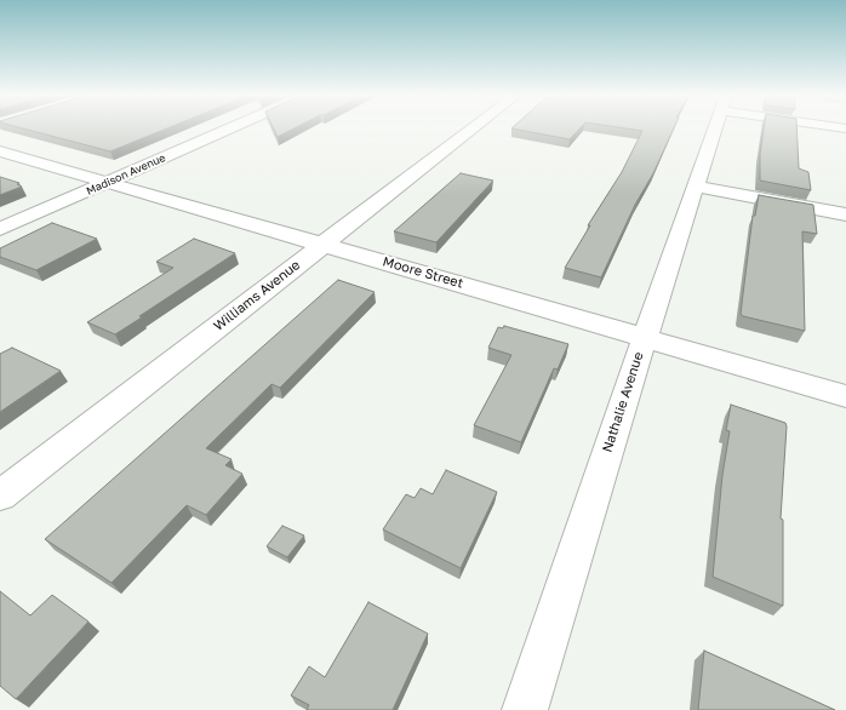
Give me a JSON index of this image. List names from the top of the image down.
{
  "streets": {
    "street": [
      "Madison Avenue",
      "Moore Street",
      "Williams Avenue",
      "Nathalie Avenue"
    ]
  },
  "crossings": [
    ["Madison Avenue", "Moore Street"],
    ["Moore Street", "Williams Avenue"],
    ["Moore Street", "Nathalie Avenue"]
  ]
}
